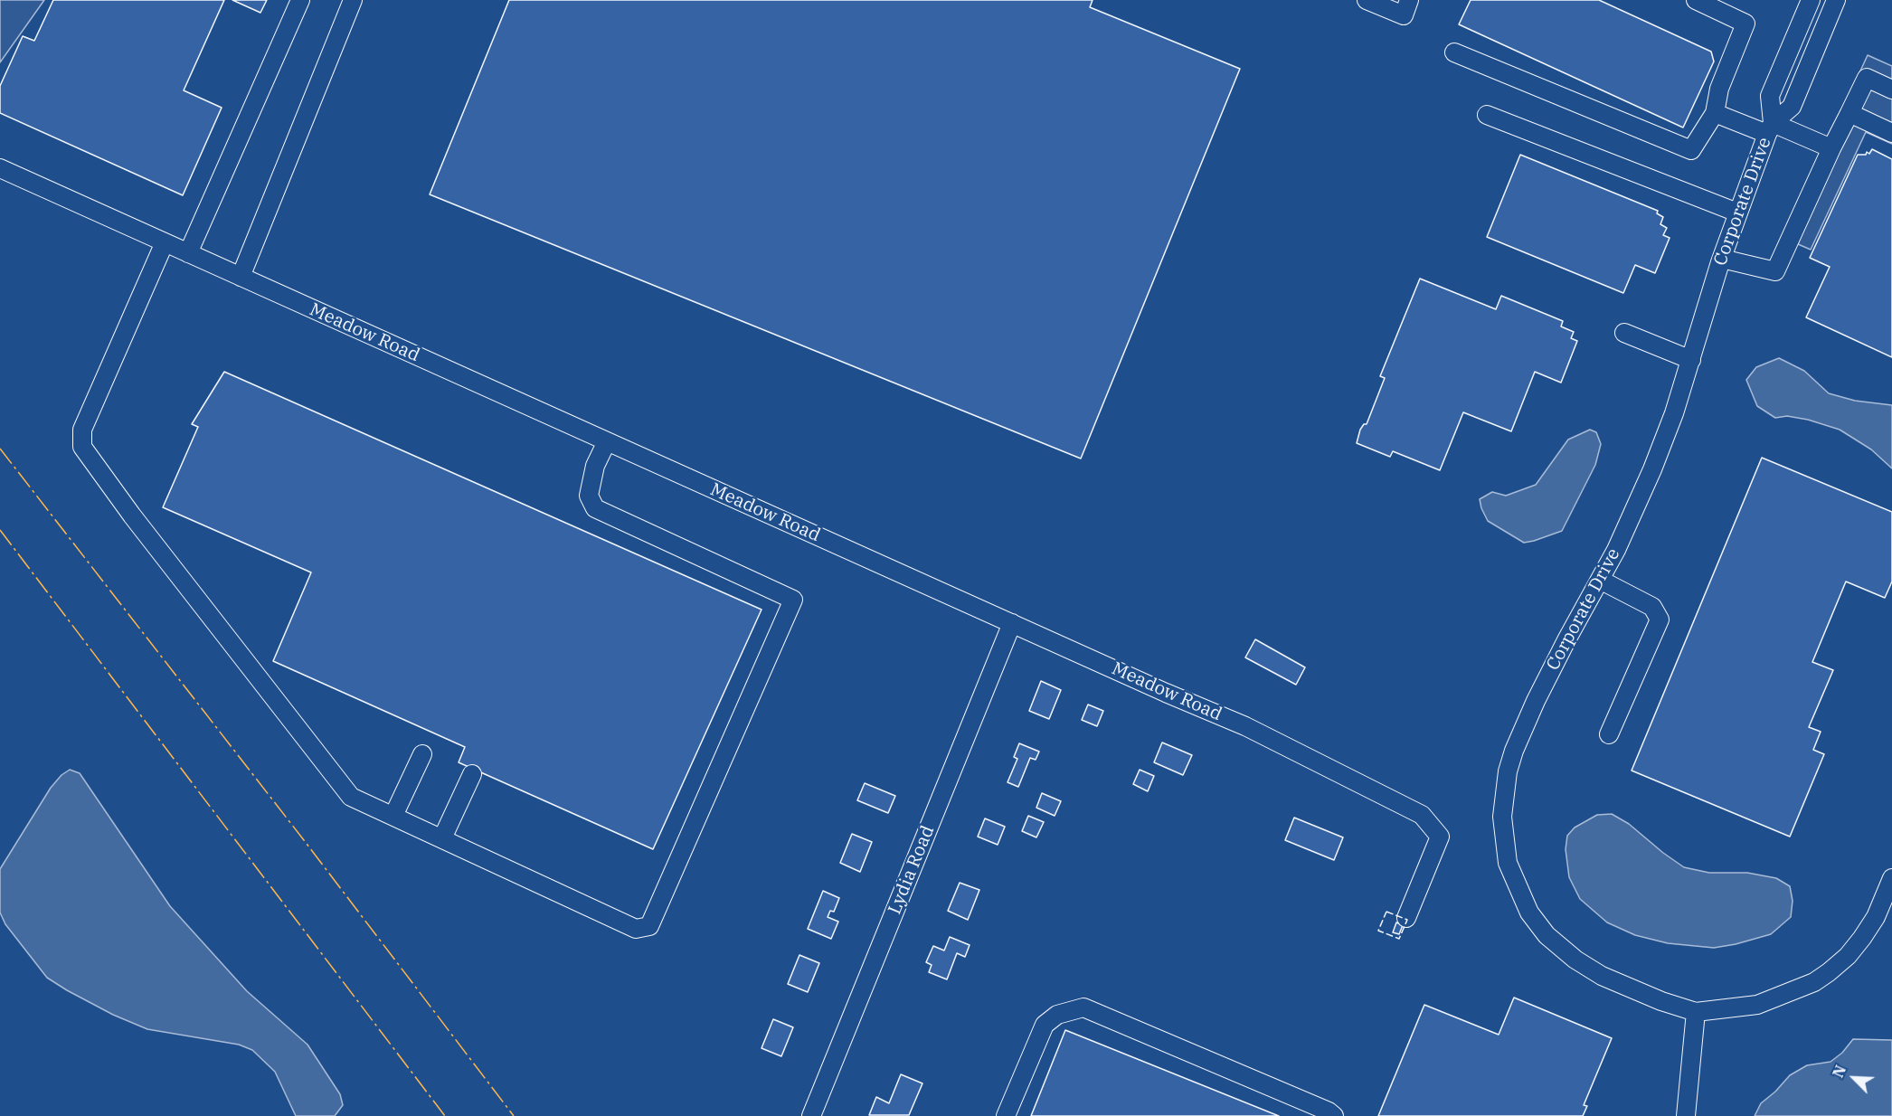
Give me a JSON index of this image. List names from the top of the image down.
{
  "streets": {
    "street": ["Corporate Drive", "Meadow Road", "Lydia Road"]
  },
  "crossings": [
    ["Meadow Road", "Lydia Road"]
  ],
  "north": "top left"
}
